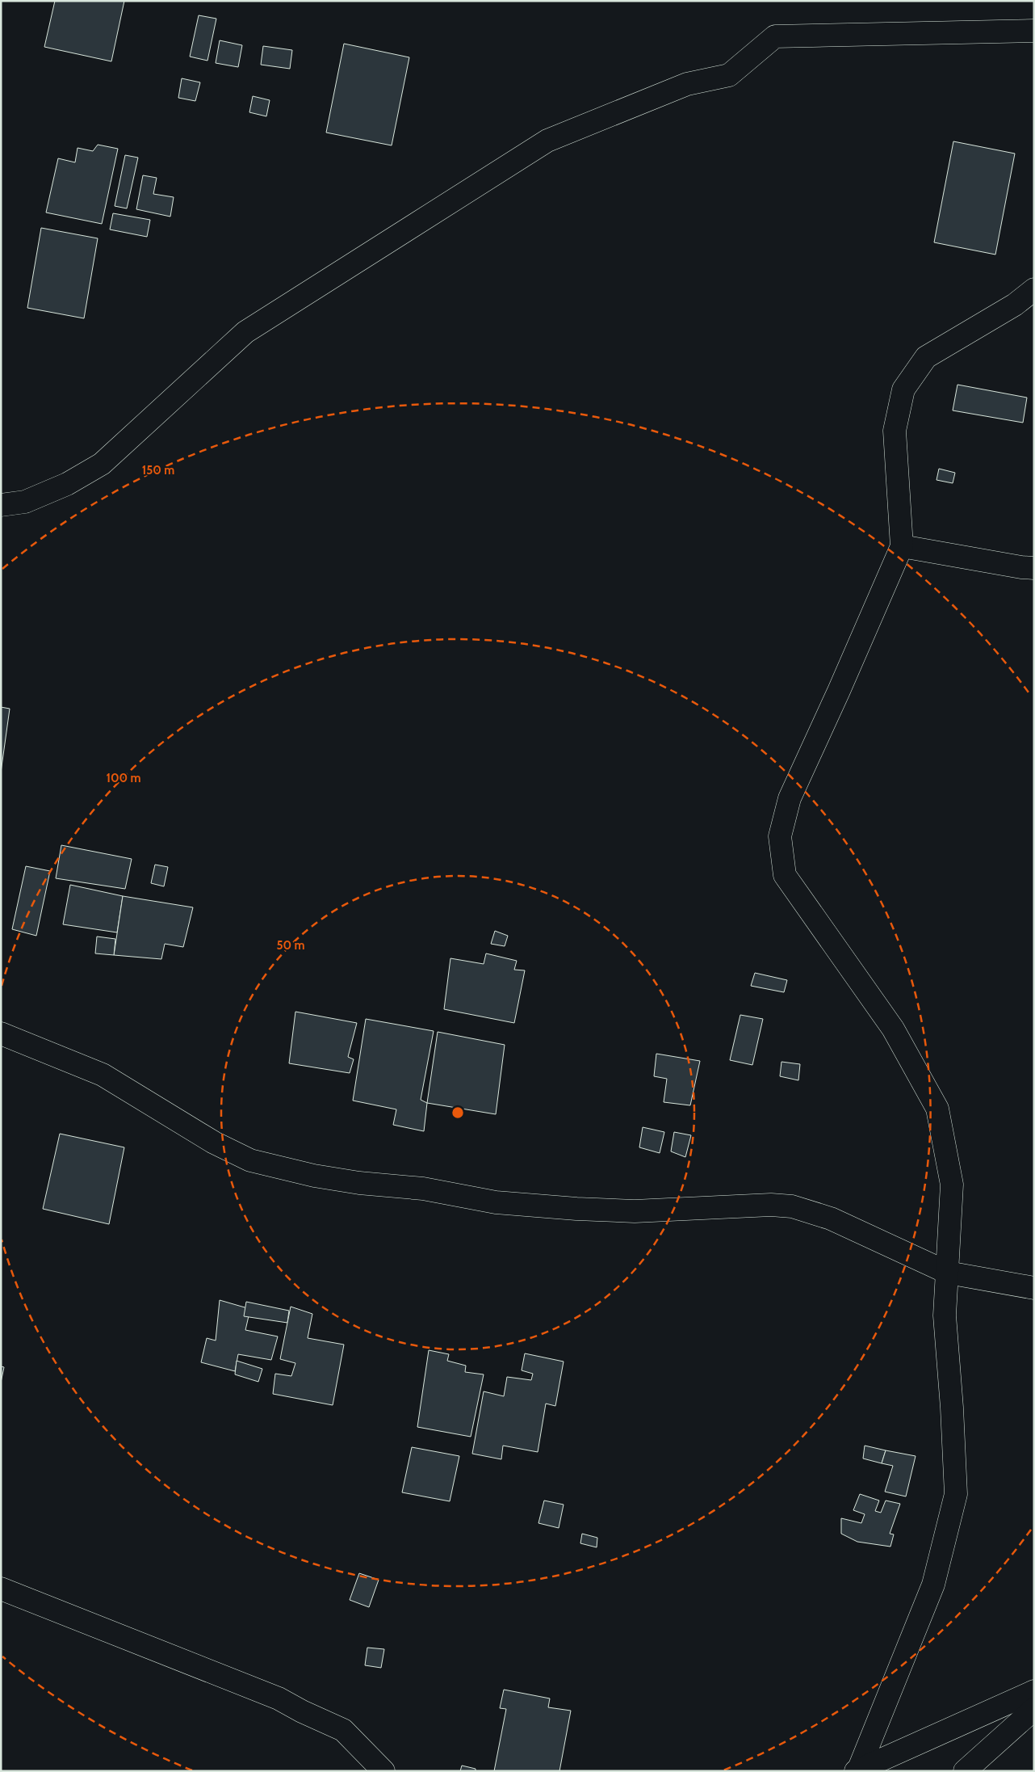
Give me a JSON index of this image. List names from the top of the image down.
{
  "rings": ["150 m", "100 m", "50 m"]
}
